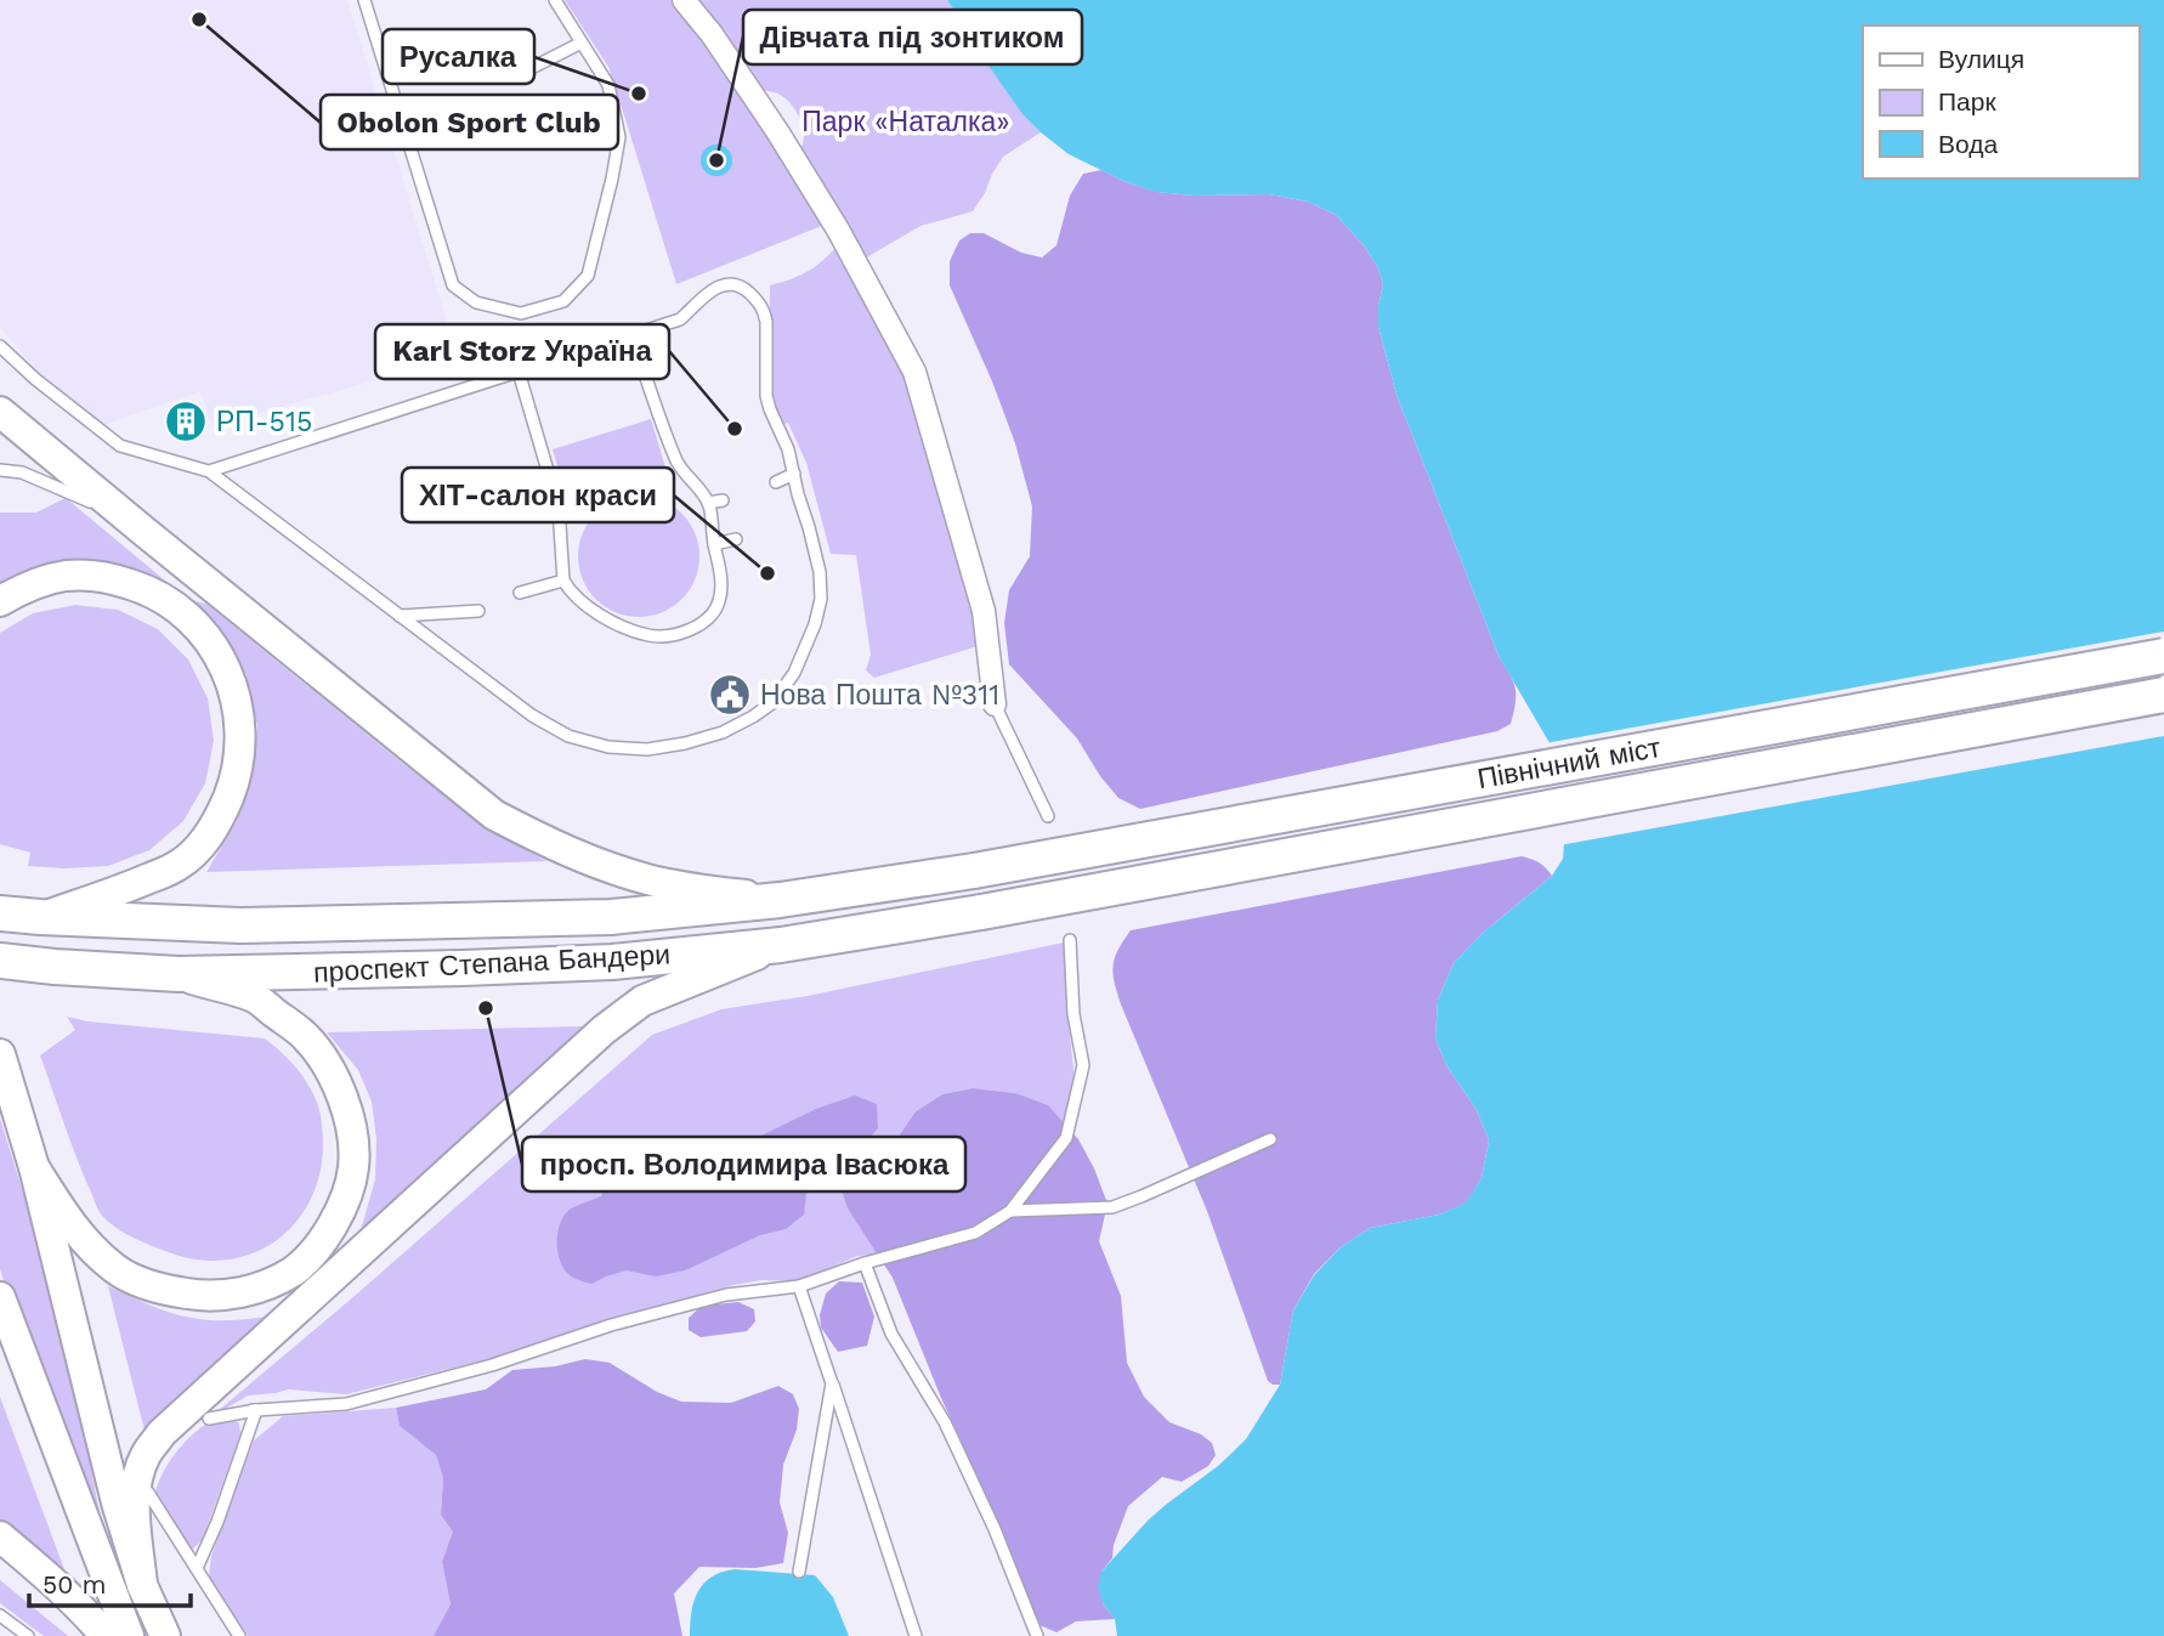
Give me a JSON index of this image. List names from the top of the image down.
{
  "streets": {
    "main road": ["Північний міст", "проспект Степана Бандери"]
  },
  "crossings": [
    ["Північний міст", "проспект Степана Бандери"]
  ],
  "parks": ["Парк «Наталка»"],
  "places": {
    "other": [
      "Obolon Sport Club",
      "Русалка",
      "Дівчата під зонтиком",
      "Karl Storz Україна",
      "ХІТ-салон краси",
      "просп. Володимира Івасюка"
    ],
    "building": ["РП-515"],
    "public building": ["Нова Пошта №311"]
  },
  "legend": ["Вулиця", "Парк", "Вода"],
  "scale_bar": "50 m"
}
